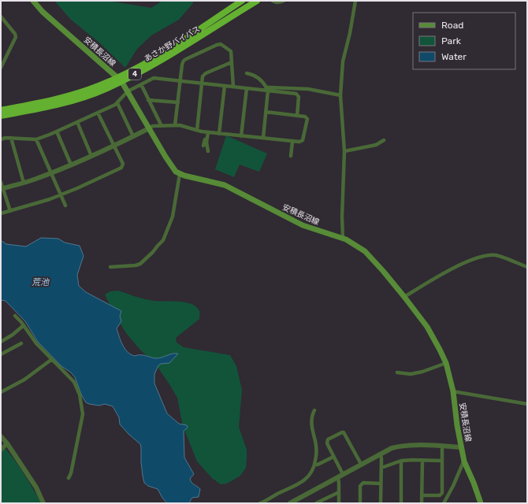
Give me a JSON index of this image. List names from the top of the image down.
{
  "streets": {
    "highway": ["あさか野バイパス", "4"],
    "main road": ["安積長沼線"]
  },
  "crossings": [
    ["あさか野バイパス", "安積長沼線"]
  ],
  "water": ["荒池"],
  "legend": ["Road", "Park", "Water"]
}
